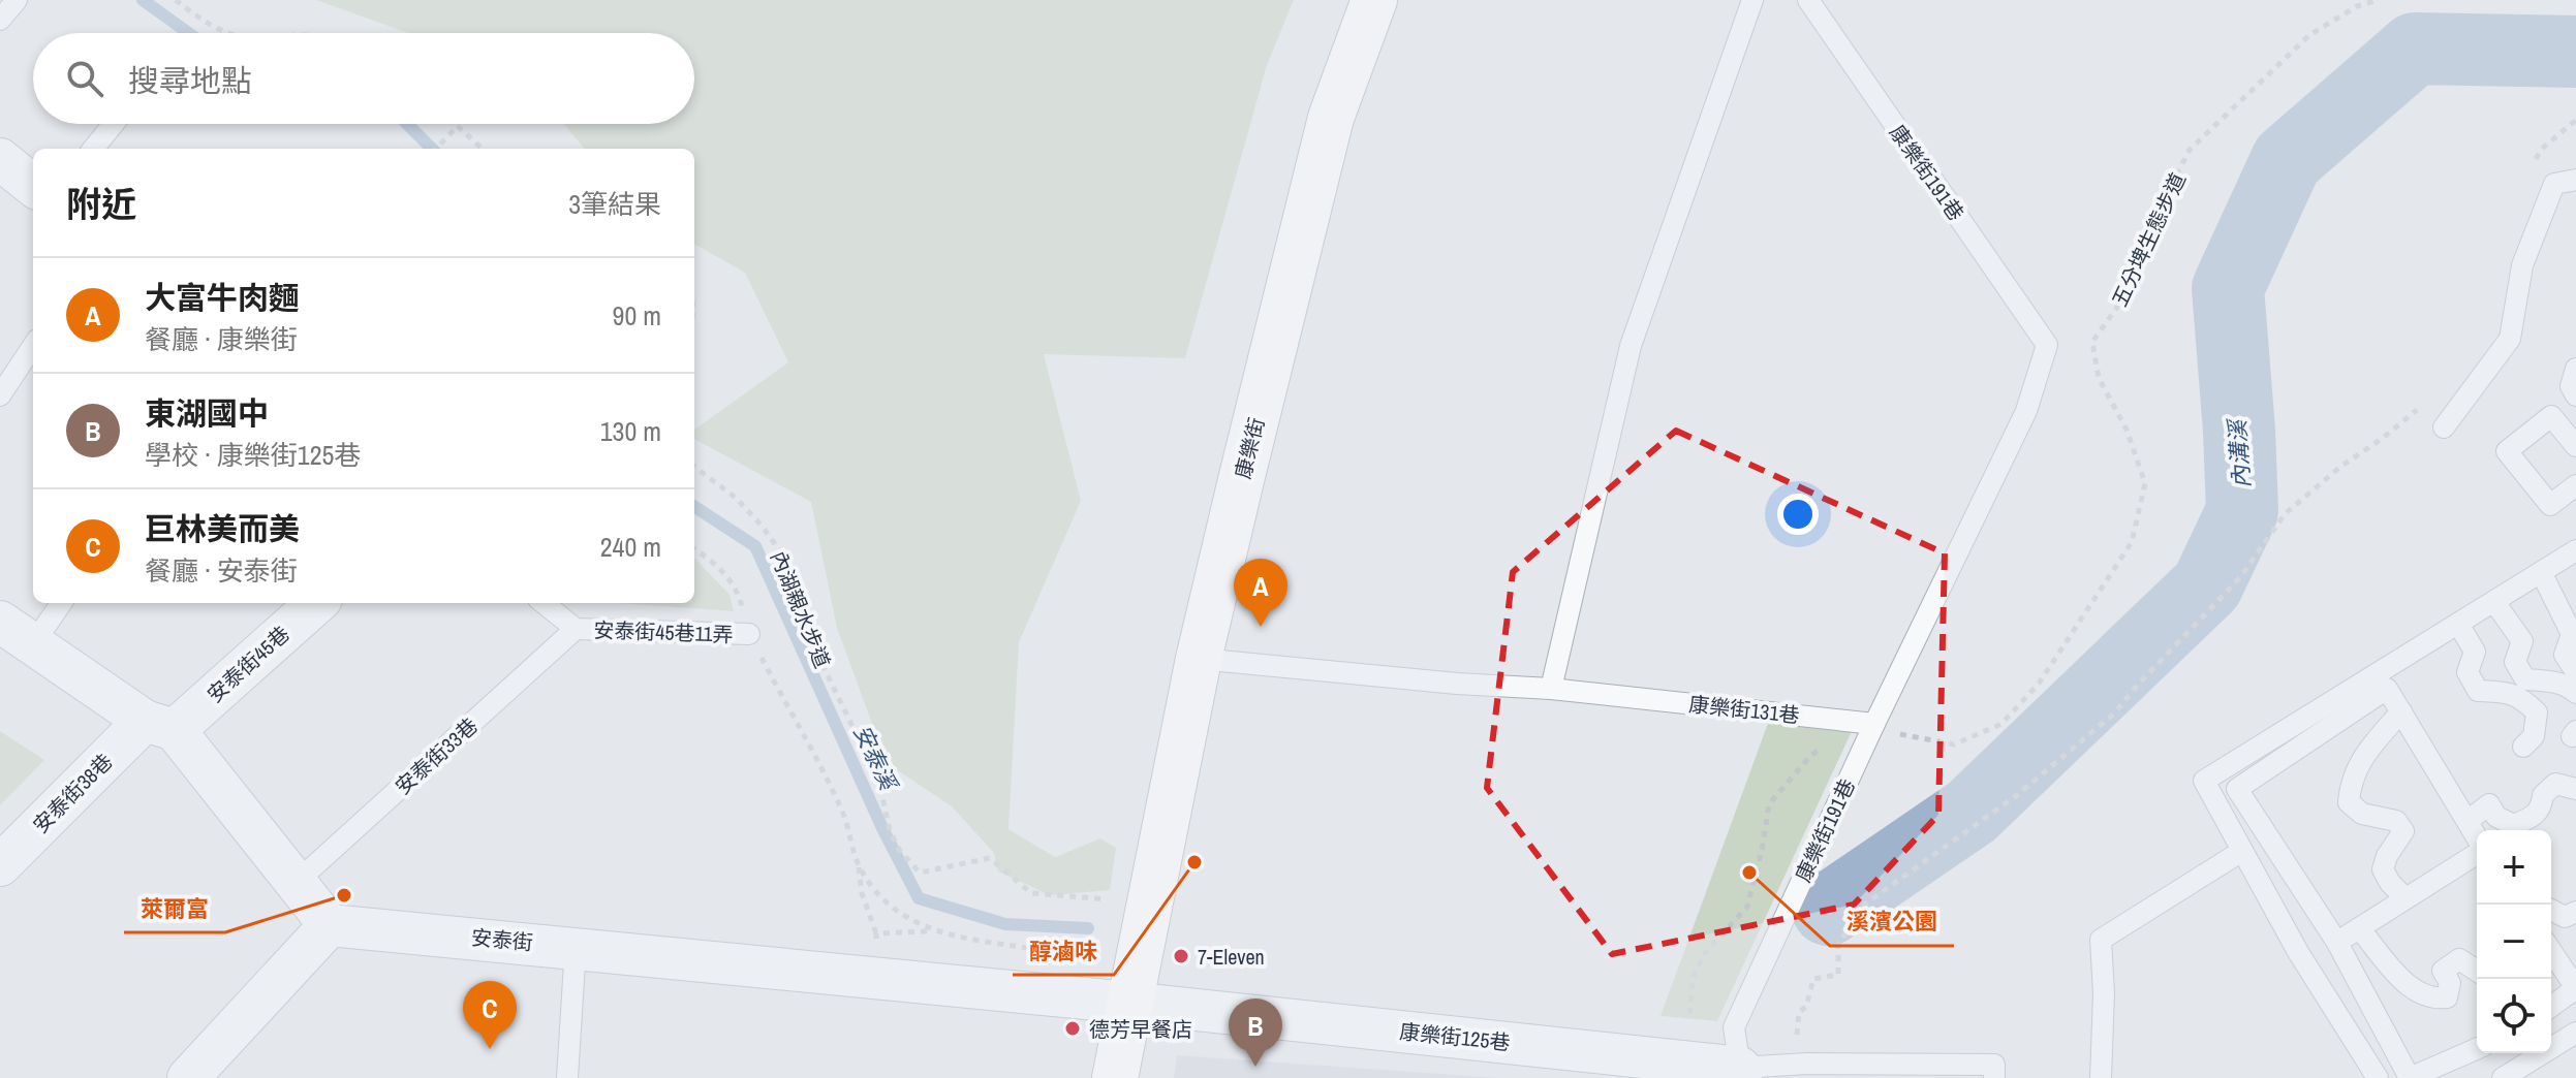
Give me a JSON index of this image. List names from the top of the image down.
{
  "streets": {
    "street": [
      "康樂街",
      "安泰街45巷",
      "安泰街38巷",
      "安泰街",
      "康樂街125巷"
    ],
    "lane": [
      "康樂街191巷",
      "安泰街45巷11弄",
      "康樂街131巷",
      "安泰街33巷"
    ],
    "path": ["五分埤生態步道", "內湖親水步道"]
  },
  "crossings": [
    ["康樂街191巷", "五分埤生態步道"],
    ["康樂街191巷", "康樂街131巷"],
    ["康樂街191巷", "康樂街125巷"],
    ["五分埤生態步道", "康樂街131巷"],
    ["康樂街", "內湖親水步道"],
    ["康樂街", "康樂街131巷"],
    ["康樂街", "安泰街"],
    ["康樂街", "康樂街125巷"],
    ["安泰街45巷11弄", "安泰街33巷"],
    ["安泰街45巷", "安泰街38巷"],
    ["安泰街", "康樂街125巷"]
  ],
  "water": ["內溝溪", "安泰溪"],
  "places": [
    "醇滷味",
    "溪濱公園",
    "萊爾富",
    "7-Eleven",
    "德芳早餐店"
  ],
  "page": {
    "search": "搜尋地點",
    "heading": ["附近", "3筆結果"],
    "list": [
      {
        "mark": "A",
        "name": "大富牛肉麵",
        "note": "餐廳 · 康樂街",
        "value": "90 m"
      },
      {
        "mark": "B",
        "name": "東湖國中",
        "note": "學校 · 康樂街125巷",
        "value": "130 m"
      },
      {
        "mark": "C",
        "name": "巨林美而美",
        "note": "餐廳 · 安泰街",
        "value": "240 m"
      }
    ],
    "pins": ["A", "C", "B"],
    "map_buttons": ["+", "−"]
  }
}
